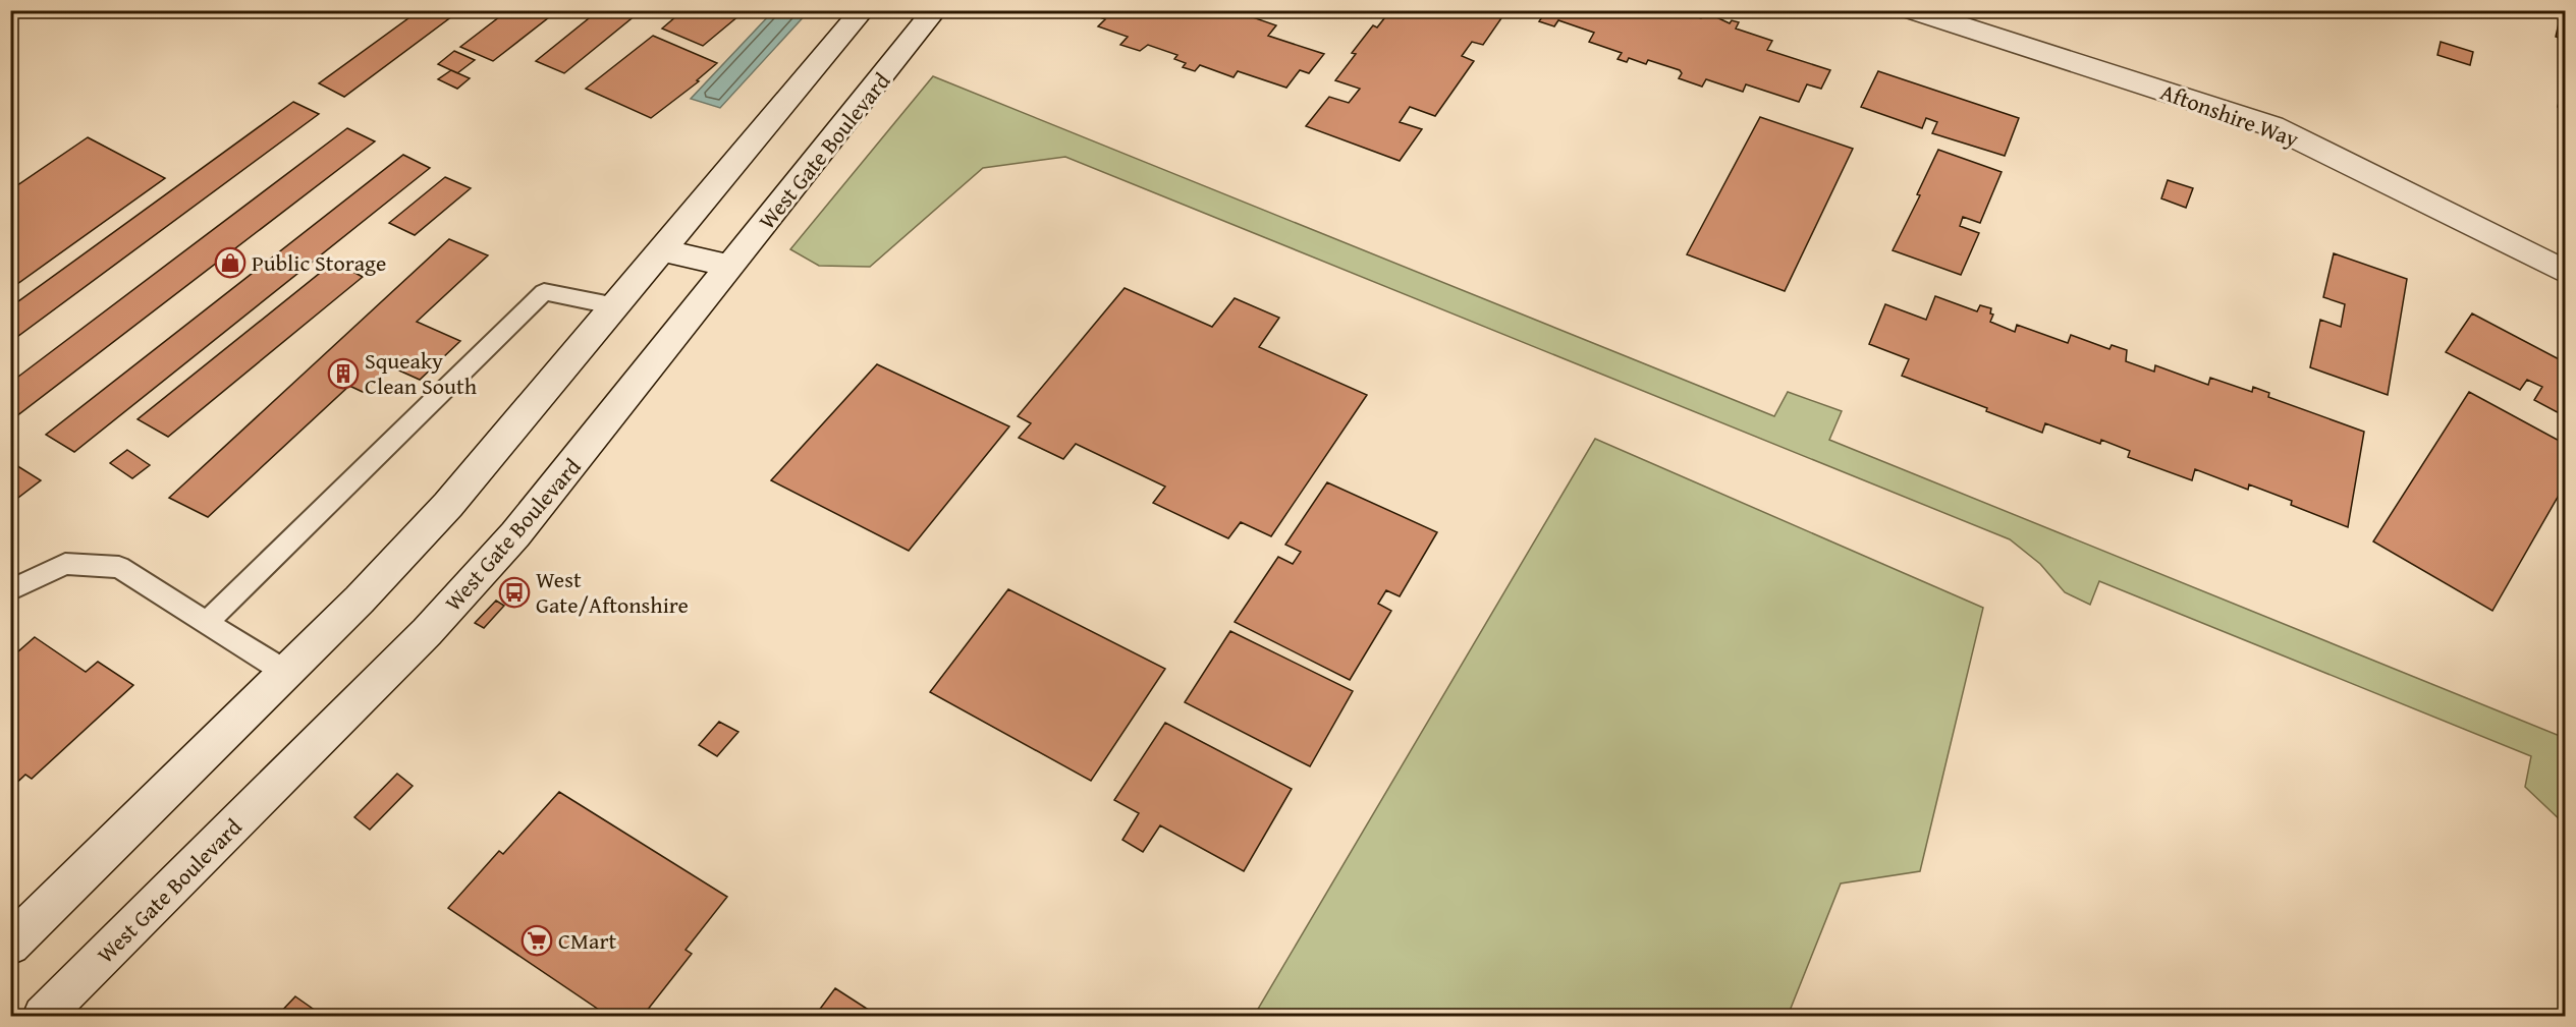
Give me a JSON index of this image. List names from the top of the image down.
{
  "streets": {
    "main road": ["Aftonshire Way", "West Gate Boulevard"]
  },
  "places": {
    "shop": ["Public Storage"],
    "building": ["Squeaky Clean South"],
    "bus stop": ["West Gate/Aftonshire"],
    "supermarket": ["CMart"]
  }
}
